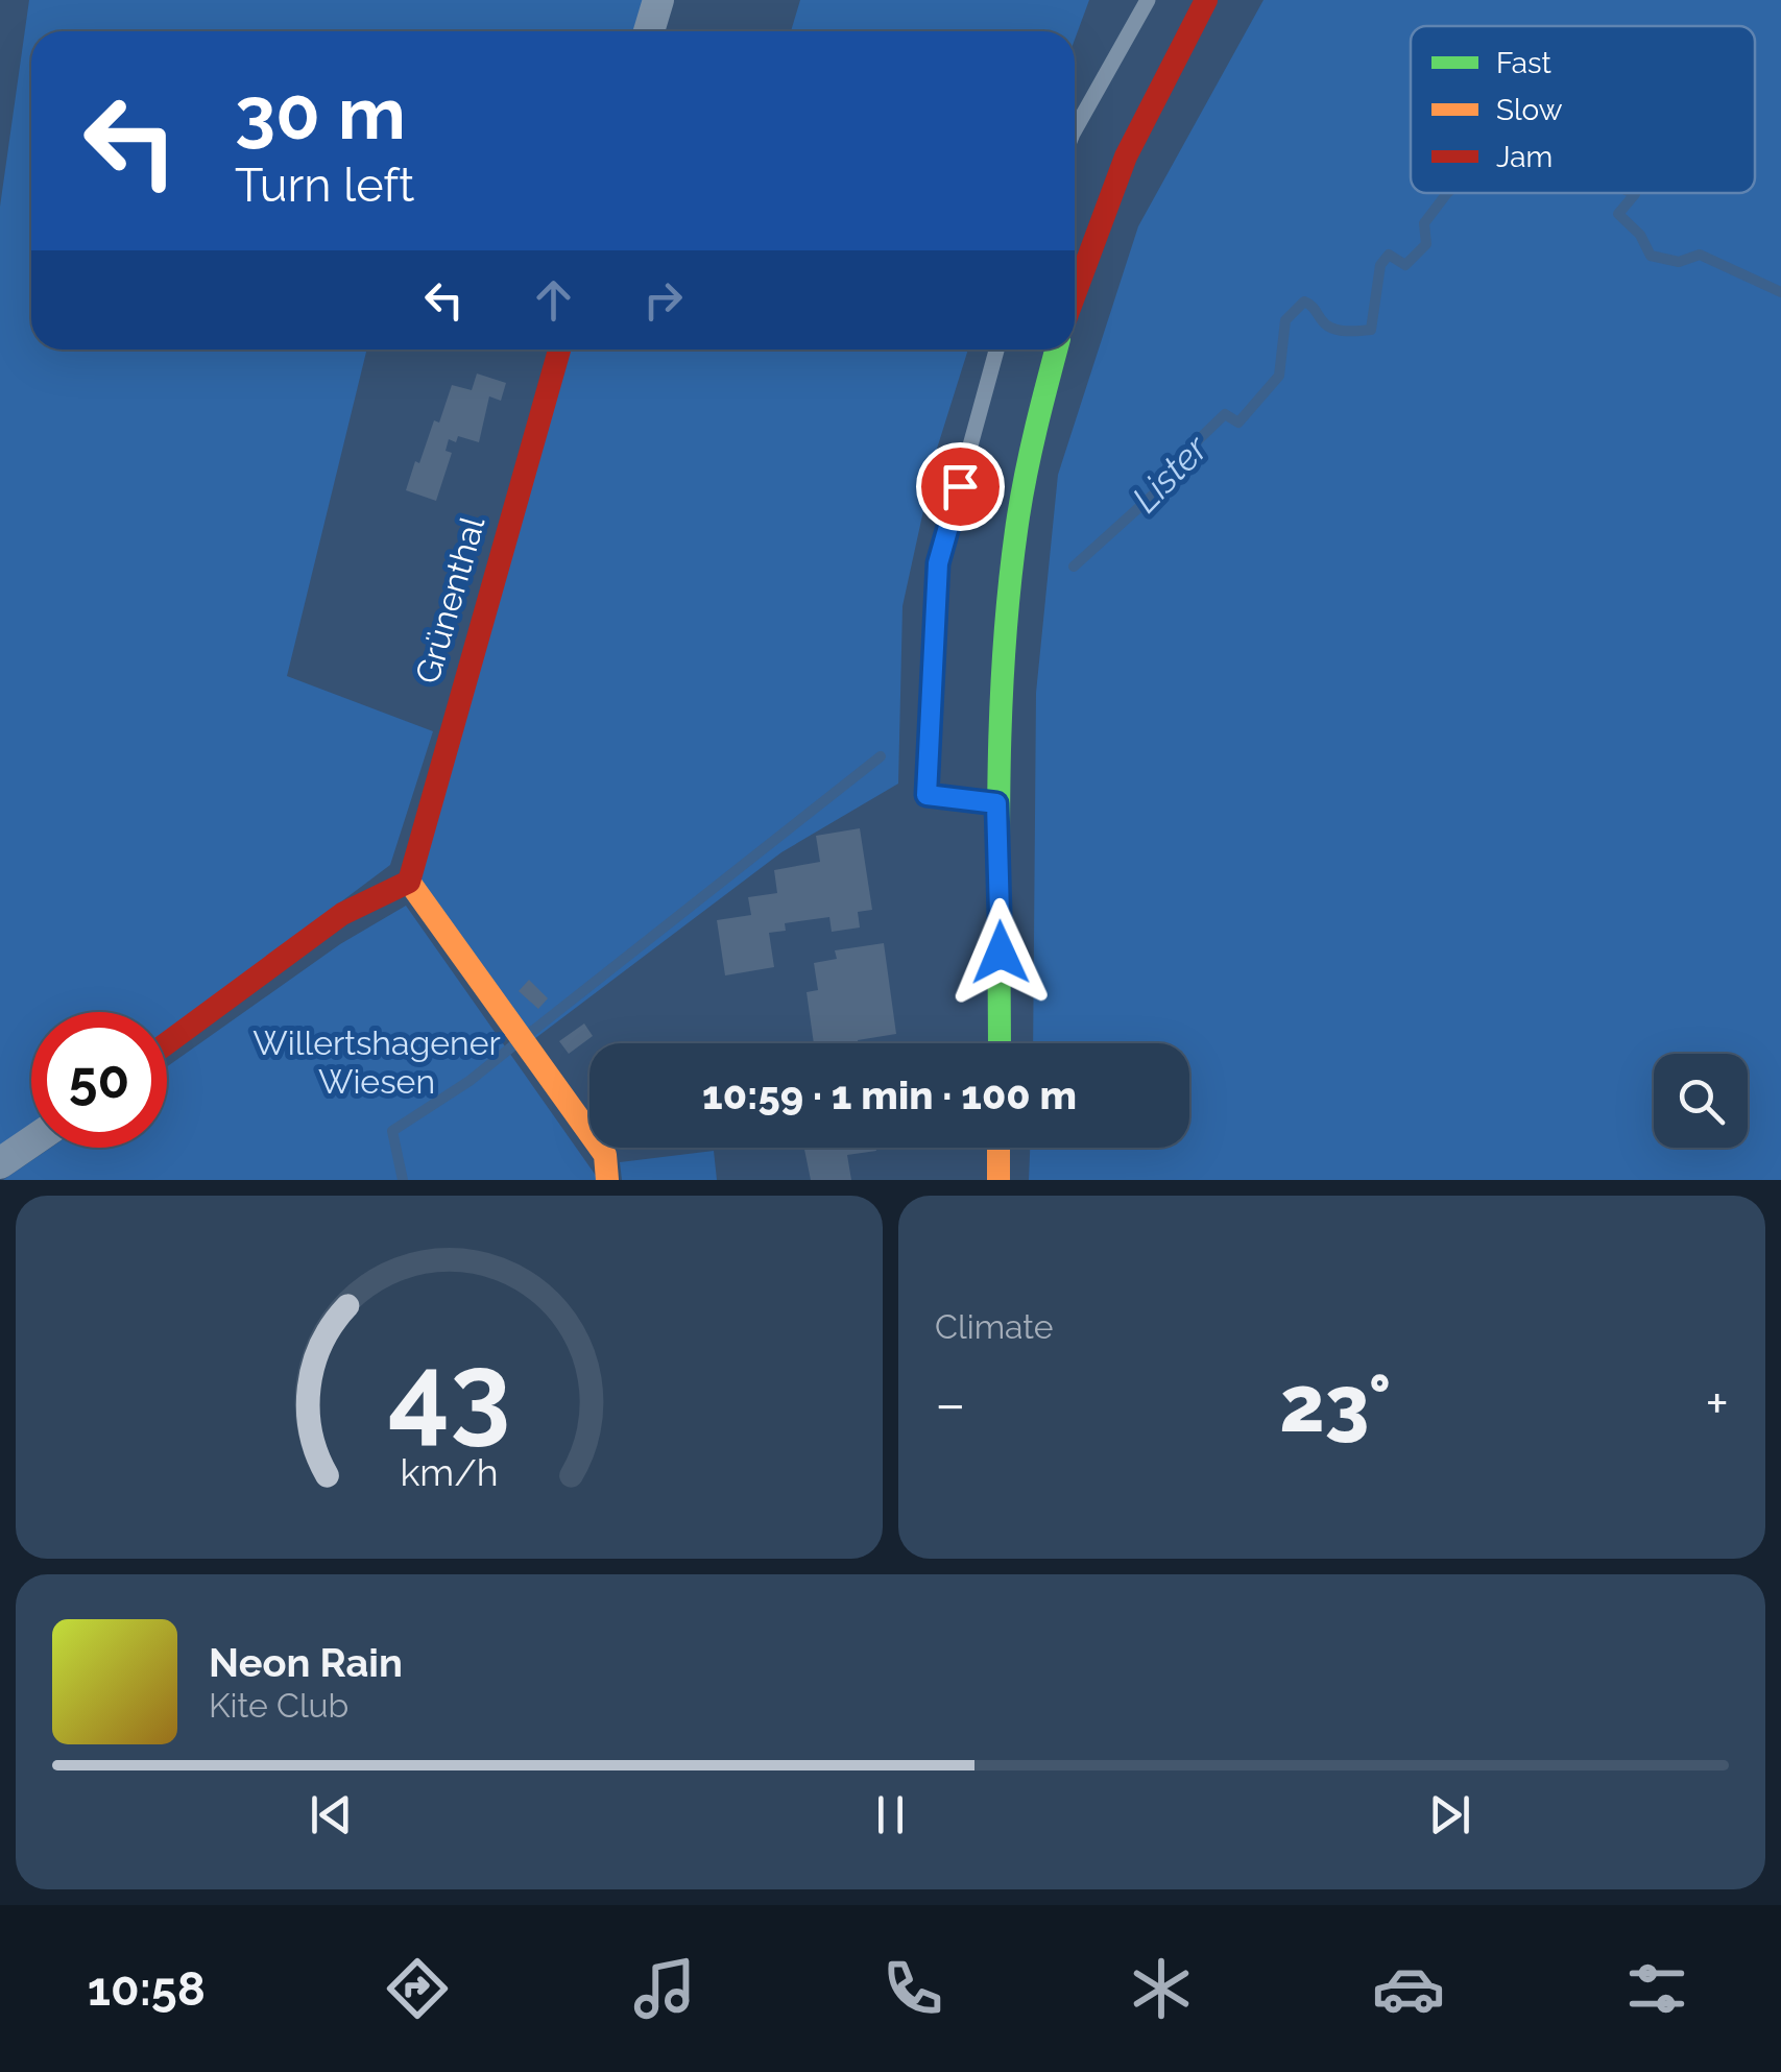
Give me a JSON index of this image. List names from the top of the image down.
{
  "streets": {
    "street": ["Grünenthal"]
  },
  "water": ["Lister"],
  "parks": ["Willertshagener Wiesen"],
  "legend": ["Fast", "Slow", "Jam"],
  "page": {
    "turn": ["30 m", "Turn left"],
    "limit": "50",
    "trip": "10:59 · 1 min · 100 m",
    "tile": "Climate",
    "heat": ["−", "23°", "+"],
    "song": ["Neon Rain", "Kite Club"],
    "tabs": "10:58",
    "gauge": ["43", "km/h"]
  }
}
